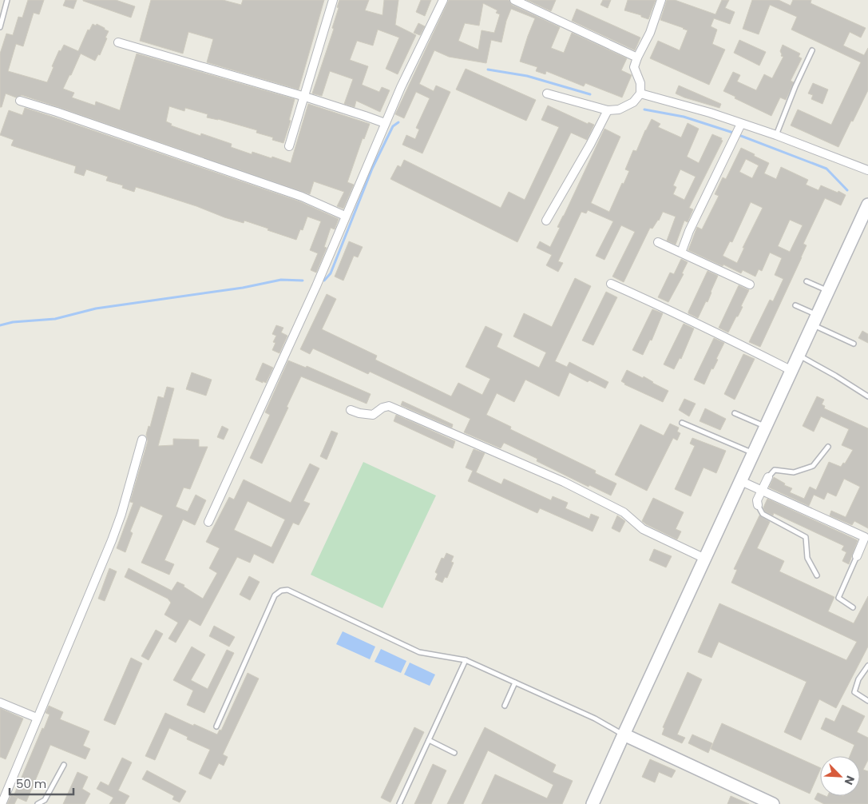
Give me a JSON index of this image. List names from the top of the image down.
{
  "scale_bar": "50 m",
  "north": "bottom right"
}
